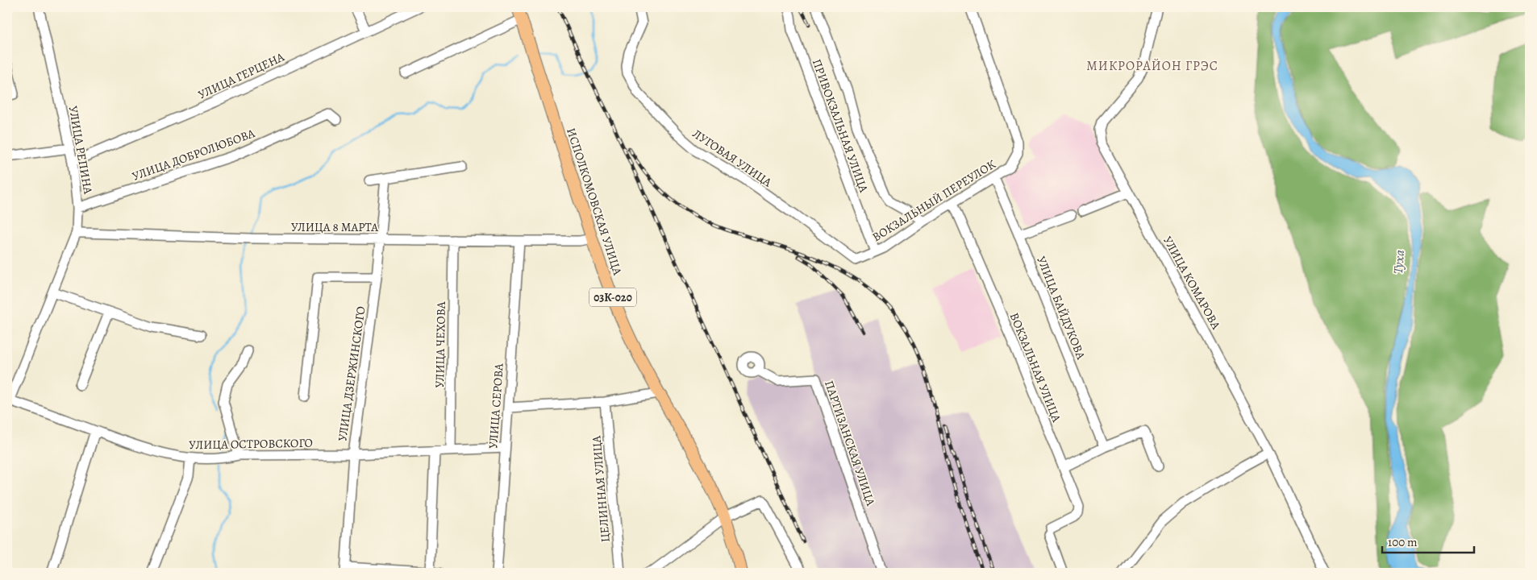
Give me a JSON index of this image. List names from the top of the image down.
{
  "streets": {
    "main road": ["ИСПОЛКОМОВСКАЯ УЛИЦА", "03К-020"],
    "street": [
      "УЛИЦА ГЕРЦЕНА",
      "ПРИВОКЗАЛЬНАЯ УЛИЦА",
      "УЛИЦА РЕПИНА",
      "УЛИЦА ДОБРОЛЮБОВА",
      "ЛУГОВАЯ УЛИЦА",
      "ВОКЗАЛЬНЫЙ ПЕРЕУЛОК",
      "УЛИЦА 8 МАРТА",
      "УЛИЦА КОМАРОВА",
      "УЛИЦА БАЙДУКОВА",
      "УЛИЦА ЧЕХОВА",
      "ВОКЗАЛЬНАЯ УЛИЦА",
      "УЛИЦА ДЗЕРЖИНСКОГО",
      "УЛИЦА СЕРОВА",
      "ПАРТИЗАНСКАЯ УЛИЦА",
      "УЛИЦА ОСТРОВСКОГО",
      "ЦЕЛИННАЯ УЛИЦА"
    ]
  },
  "crossings": [
    ["УЛИЦА ГЕРЦЕНА", "УЛИЦА РЕПИНА"],
    ["ПРИВОКЗАЛЬНАЯ УЛИЦА", "ВОКЗАЛЬНЫЙ ПЕРЕУЛОК"],
    ["УЛИЦА РЕПИНА", "УЛИЦА ДОБРОЛЮБОВА"],
    ["УЛИЦА РЕПИНА", "УЛИЦА 8 МАРТА"],
    ["УЛИЦА РЕПИНА", "УЛИЦА ОСТРОВСКОГО"],
    ["ЛУГОВАЯ УЛИЦА", "ВОКЗАЛЬНЫЙ ПЕРЕУЛОК"],
    ["ВОКЗАЛЬНЫЙ ПЕРЕУЛОК", "УЛИЦА БАЙДУКОВА"],
    ["ВОКЗАЛЬНЫЙ ПЕРЕУЛОК", "ВОКЗАЛЬНАЯ УЛИЦА"],
    ["ИСПОЛКОМОВСКАЯ УЛИЦА", "УЛИЦА 8 МАРТА"],
    ["УЛИЦА 8 МАРТА", "УЛИЦА ЧЕХОВА"],
    ["УЛИЦА 8 МАРТА", "УЛИЦА ДЗЕРЖИНСКОГО"],
    ["УЛИЦА 8 МАРТА", "УЛИЦА СЕРОВА"],
    ["УЛИЦА ЧЕХОВА", "УЛИЦА ОСТРОВСКОГО"],
    ["УЛИЦА ДЗЕРЖИНСКОГО", "УЛИЦА ОСТРОВСКОГО"],
    ["УЛИЦА СЕРОВА", "УЛИЦА ОСТРОВСКОГО"]
  ],
  "districts": ["МИКРОРАЙОН ГРЭС"],
  "water": ["Туха"],
  "scale_bar": "100 m"
}
